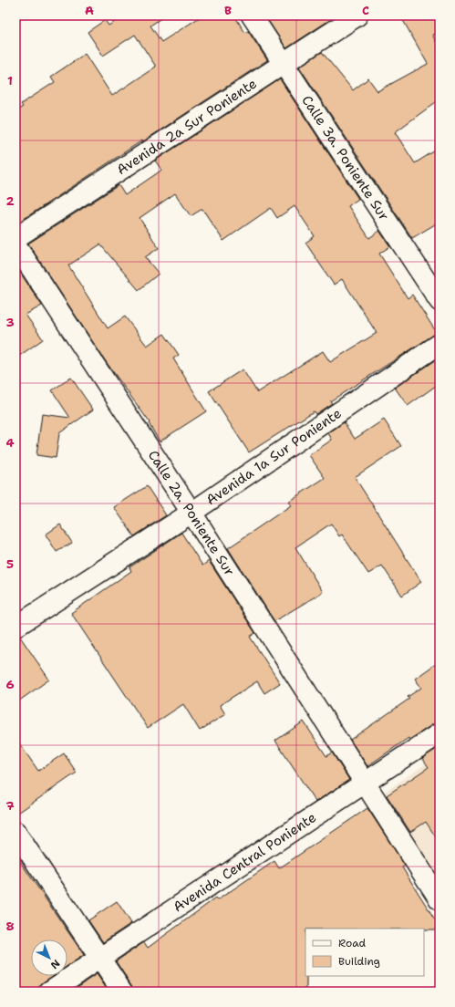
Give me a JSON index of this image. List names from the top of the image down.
{
  "streets": {
    "street": [
      "Avenida 2a Sur Poniente",
      "Calle 3a. Poniente Sur",
      "Avenida 1a Sur Poniente",
      "Calle 2a. Poniente Sur",
      "Avenida Central Poniente"
    ]
  },
  "crossings": [
    ["Avenida 2a Sur Poniente", "Calle 3a. Poniente Sur"],
    ["Avenida 1a Sur Poniente", "Calle 2a. Poniente Sur"],
    ["Calle 2a. Poniente Sur", "Avenida Central Poniente"]
  ],
  "legend": ["Road", "Building"],
  "north": "bottom right",
  "grid": {
    "columns": ["A", "B", "C"],
    "rows": [
      "1",
      "2",
      "3",
      "4",
      "5",
      "6",
      "7",
      "8"
    ]
  }
}
